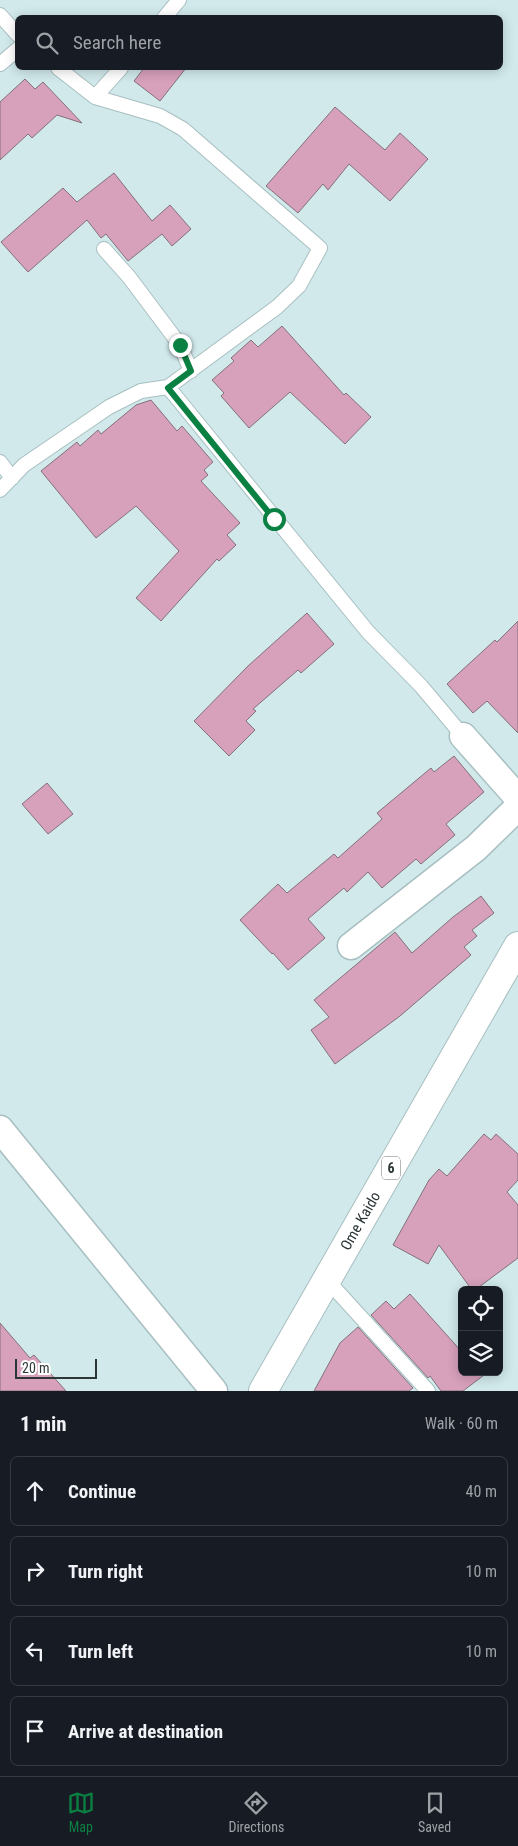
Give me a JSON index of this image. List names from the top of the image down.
{
  "streets": {
    "main road": ["6", "Ome Kaido"]
  },
  "scale_bar": "20 m",
  "page": {
    "search": "Search here",
    "scale": "20 m",
    "heading": ["1 min", "Walk · 60 m"],
    "list": [
      ["Continue", "40 m"],
      ["Turn right", "10 m"],
      ["Turn left", "10 m"],
      "Arrive at destination"
    ],
    "nav": ["Map", "Directions", "Saved"]
  }
}
